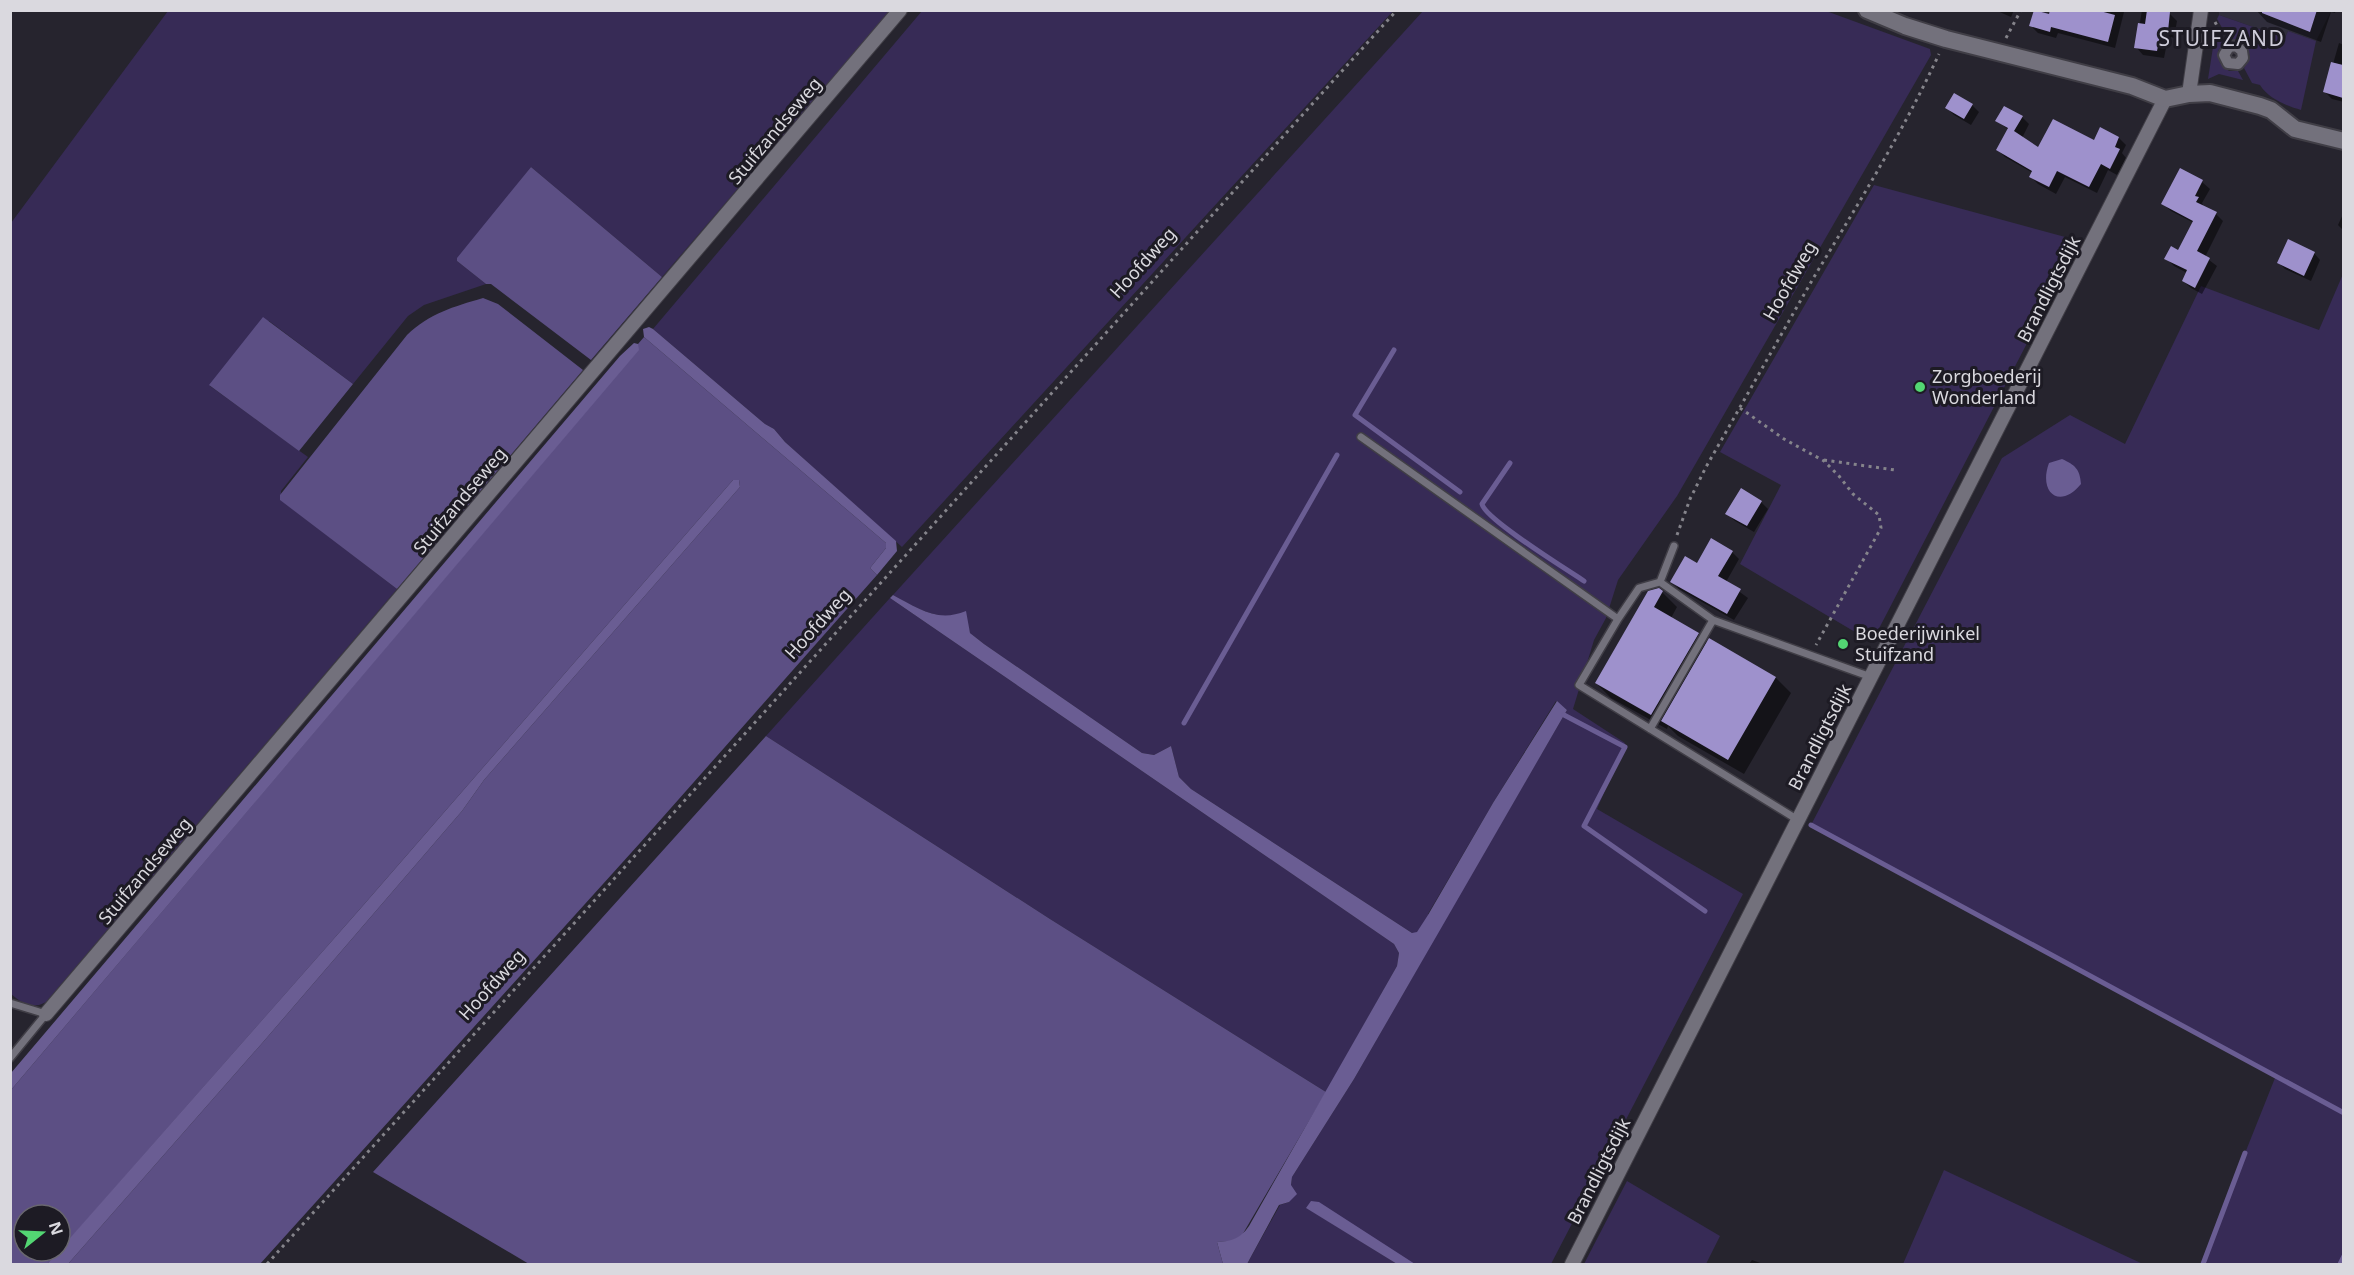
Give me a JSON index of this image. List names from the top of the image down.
{
  "streets": {
    "street": ["Stuifzandseweg", "Brandligtsdijk"],
    "path": ["Hoofdweg"]
  },
  "districts": ["STUIFZAND"],
  "places": ["Zorgboederij Wonderland", "Boederijwinkel Stuifzand"],
  "north": "right"
}
